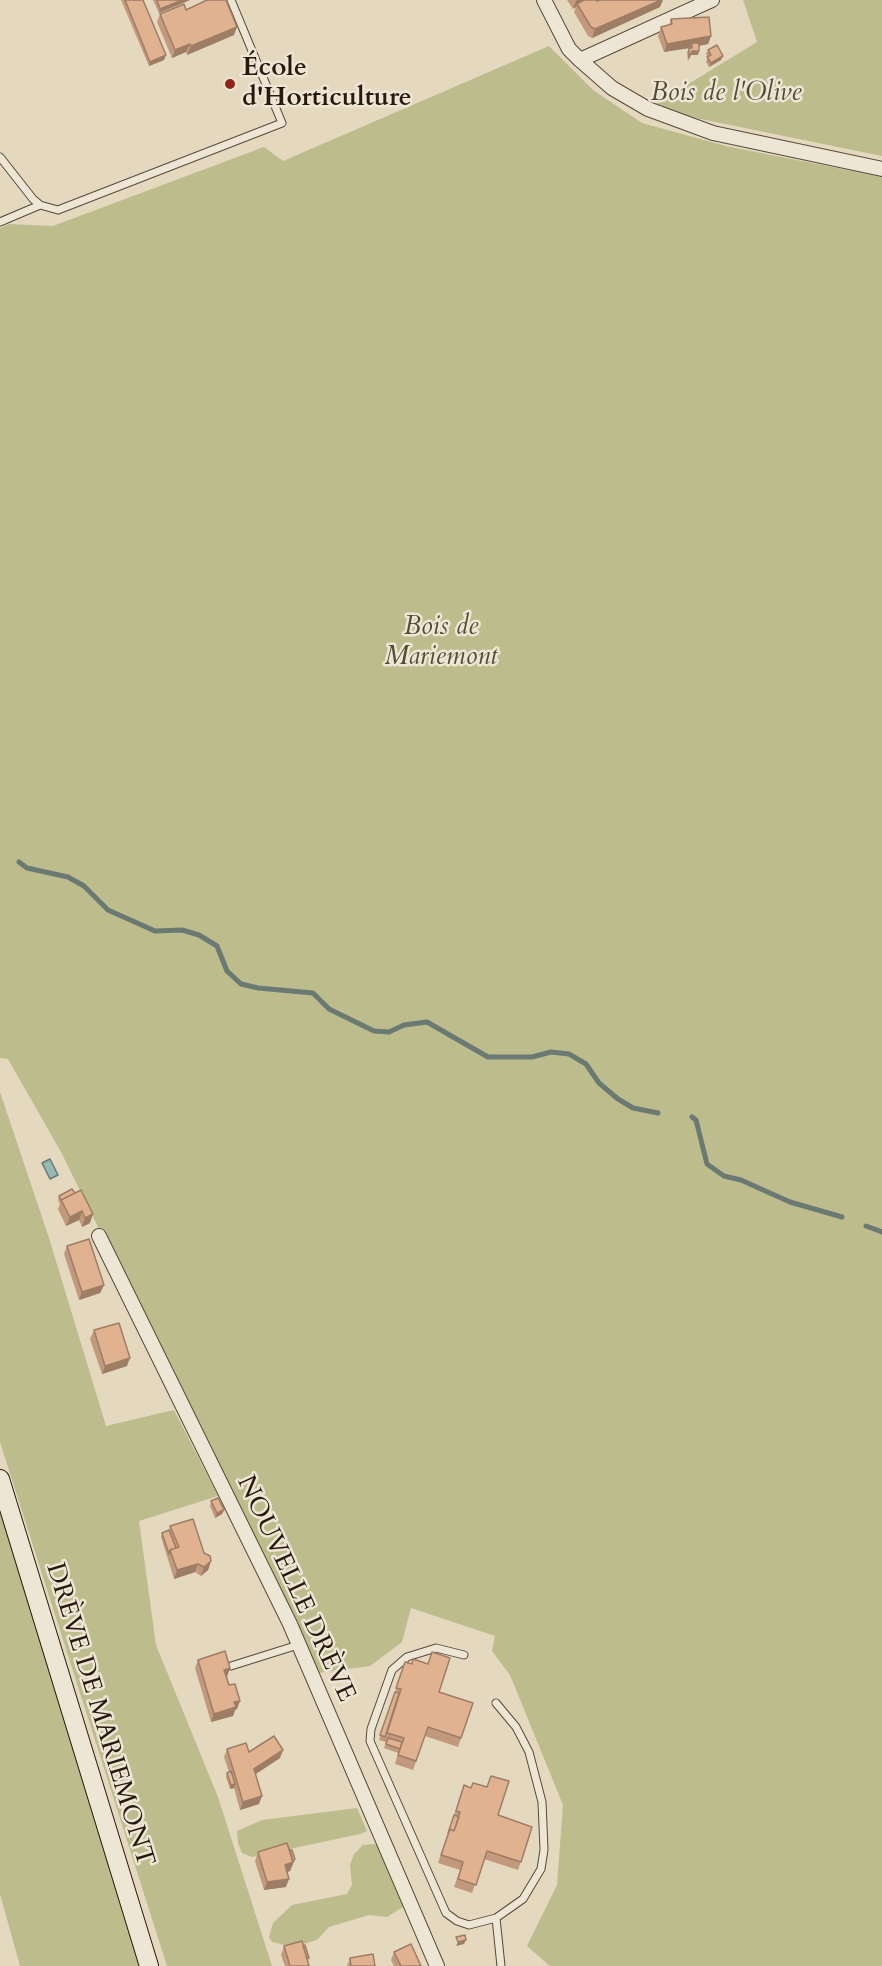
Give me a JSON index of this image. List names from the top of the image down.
{
  "streets": {
    "street": ["NOUVELLE DRÈVE", "DRÈVE DE MARIEMONT"]
  },
  "parks": ["Bois de l'Olive", "Bois de Mariemont"],
  "places": ["École d'Horticulture"]
}
